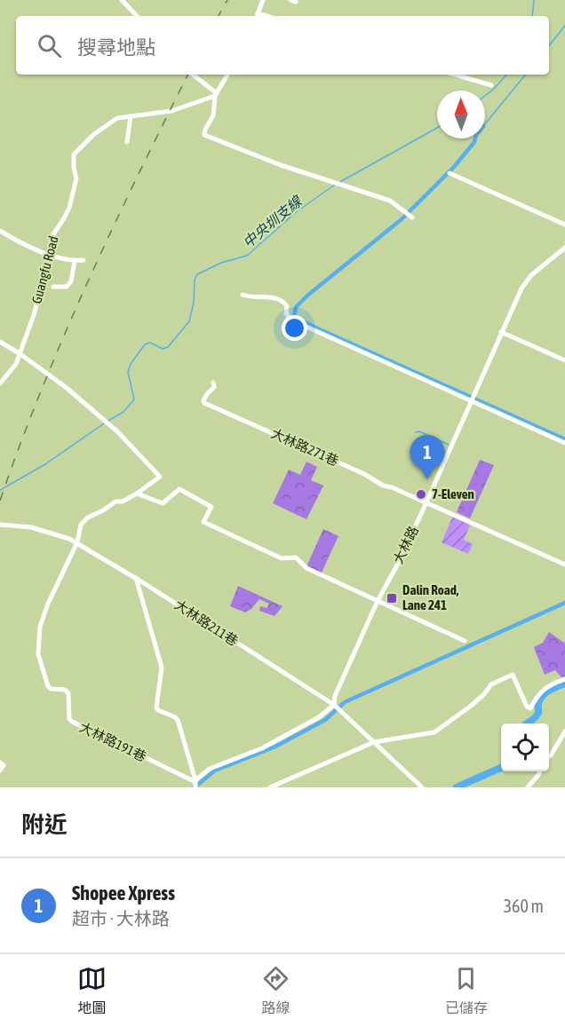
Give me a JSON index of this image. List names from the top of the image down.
{
  "streets": {
    "street": [
      "Guangfu Road",
      "大林路271巷",
      "大林路",
      "大林路211巷",
      "大林路191巷"
    ]
  },
  "crossings": [
    ["大林路271巷", "大林路"],
    ["大林路", "大林路211巷"],
    ["大林路211巷", "大林路191巷"]
  ],
  "water": ["中央圳支線"],
  "places": {
    "other": ["7-Eleven"],
    "transit": ["Dalin Road, Lane 241"]
  },
  "north": "top",
  "page": {
    "search": "搜尋地點",
    "pins": "1",
    "heading": "附近",
    "list": [
      {
        "mark": "1",
        "name": "Shopee Xpress",
        "note": "超市 · 大林路",
        "value": "360 m"
      }
    ],
    "nav": ["地圖", "路線", "已儲存"]
  }
}
